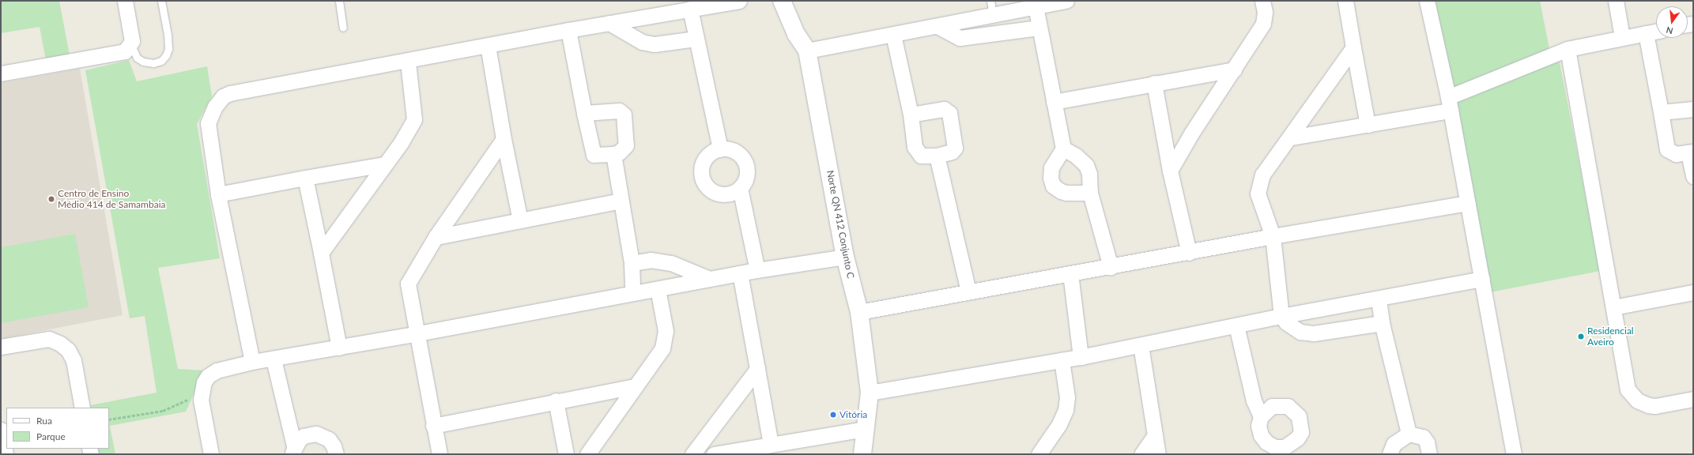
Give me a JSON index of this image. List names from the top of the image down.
{
  "streets": {
    "street": ["Norte QN 412 Conjunto C"]
  },
  "places": ["Centro de Ensino Médio 414 de Samambaia", "Residencial Aveiro", "Vitória"],
  "legend": ["Rua", "Parque"],
  "north": "bottom"
}
